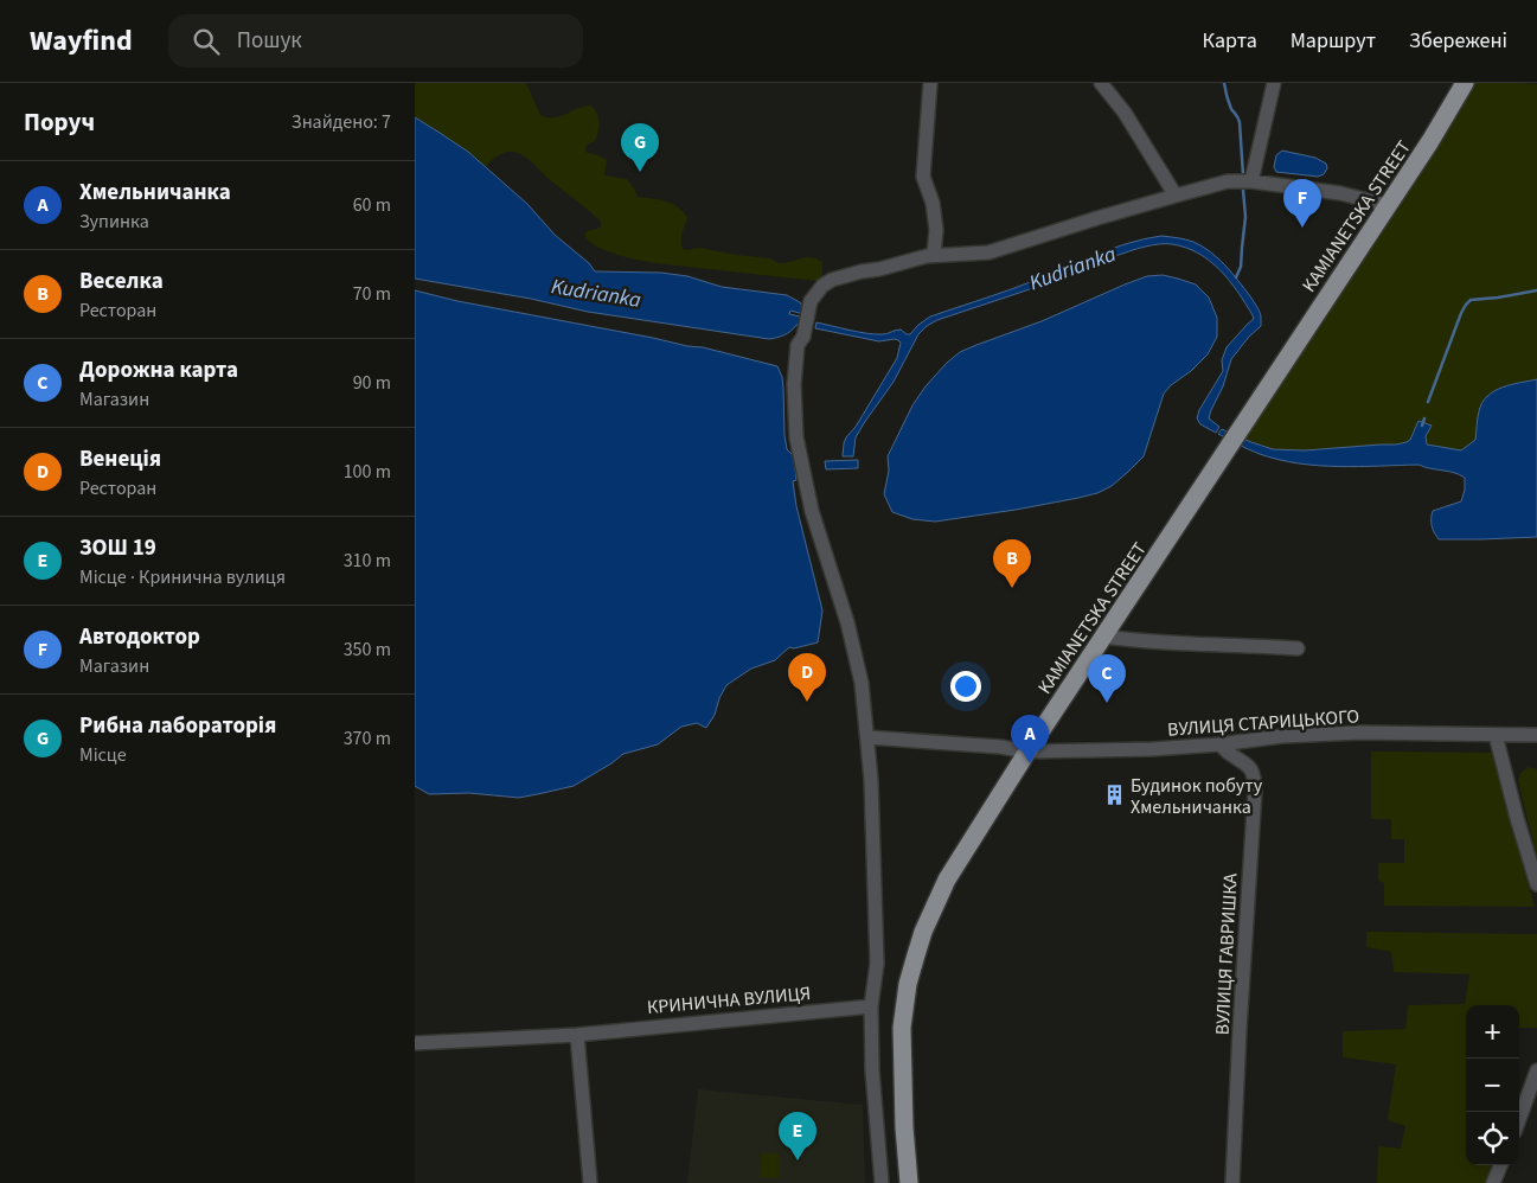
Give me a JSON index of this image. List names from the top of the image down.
{
  "streets": {
    "main road": ["KAMIANETSKA STREET"],
    "street": ["ВУЛИЦЯ СТАРИЦЬКОГО", "ВУЛИЦЯ ГАВРИШКА", "КРИНИЧНА ВУЛИЦЯ"]
  },
  "crossings": [
    ["KAMIANETSKA STREET", "ВУЛИЦЯ СТАРИЦЬКОГО"],
    ["ВУЛИЦЯ СТАРИЦЬКОГО", "ВУЛИЦЯ ГАВРИШКА"]
  ],
  "water": ["Kudrianka"],
  "places": {
    "building": ["Будинок побуту Хмельничанка"]
  },
  "page": {
    "header": "Wayfind",
    "search": "Пошук",
    "nav": ["Карта", "Маршрут", "Збережені"],
    "heading": ["Поруч", "Знайдено: 7"],
    "pins": [
      "G",
      "F",
      "B",
      "D",
      "C",
      "A",
      "E"
    ],
    "list": [
      {
        "mark": "A",
        "name": "Хмельничанка",
        "note": "Зупинка",
        "value": "60 m"
      },
      {
        "mark": "B",
        "name": "Веселка",
        "note": "Ресторан",
        "value": "70 m"
      },
      {
        "mark": "C",
        "name": "Дорожна карта",
        "note": "Магазин",
        "value": "90 m"
      },
      {
        "mark": "D",
        "name": "Венеція",
        "note": "Ресторан",
        "value": "100 m"
      },
      {
        "mark": "E",
        "name": "ЗОШ 19",
        "note": "Місце · Кринична вулиця",
        "value": "310 m"
      },
      {
        "mark": "F",
        "name": "Автодоктор",
        "note": "Магазин",
        "value": "350 m"
      },
      {
        "mark": "G",
        "name": "Рибна лабораторія",
        "note": "Місце",
        "value": "370 m"
      }
    ],
    "map_buttons": ["+", "−"]
  }
}
